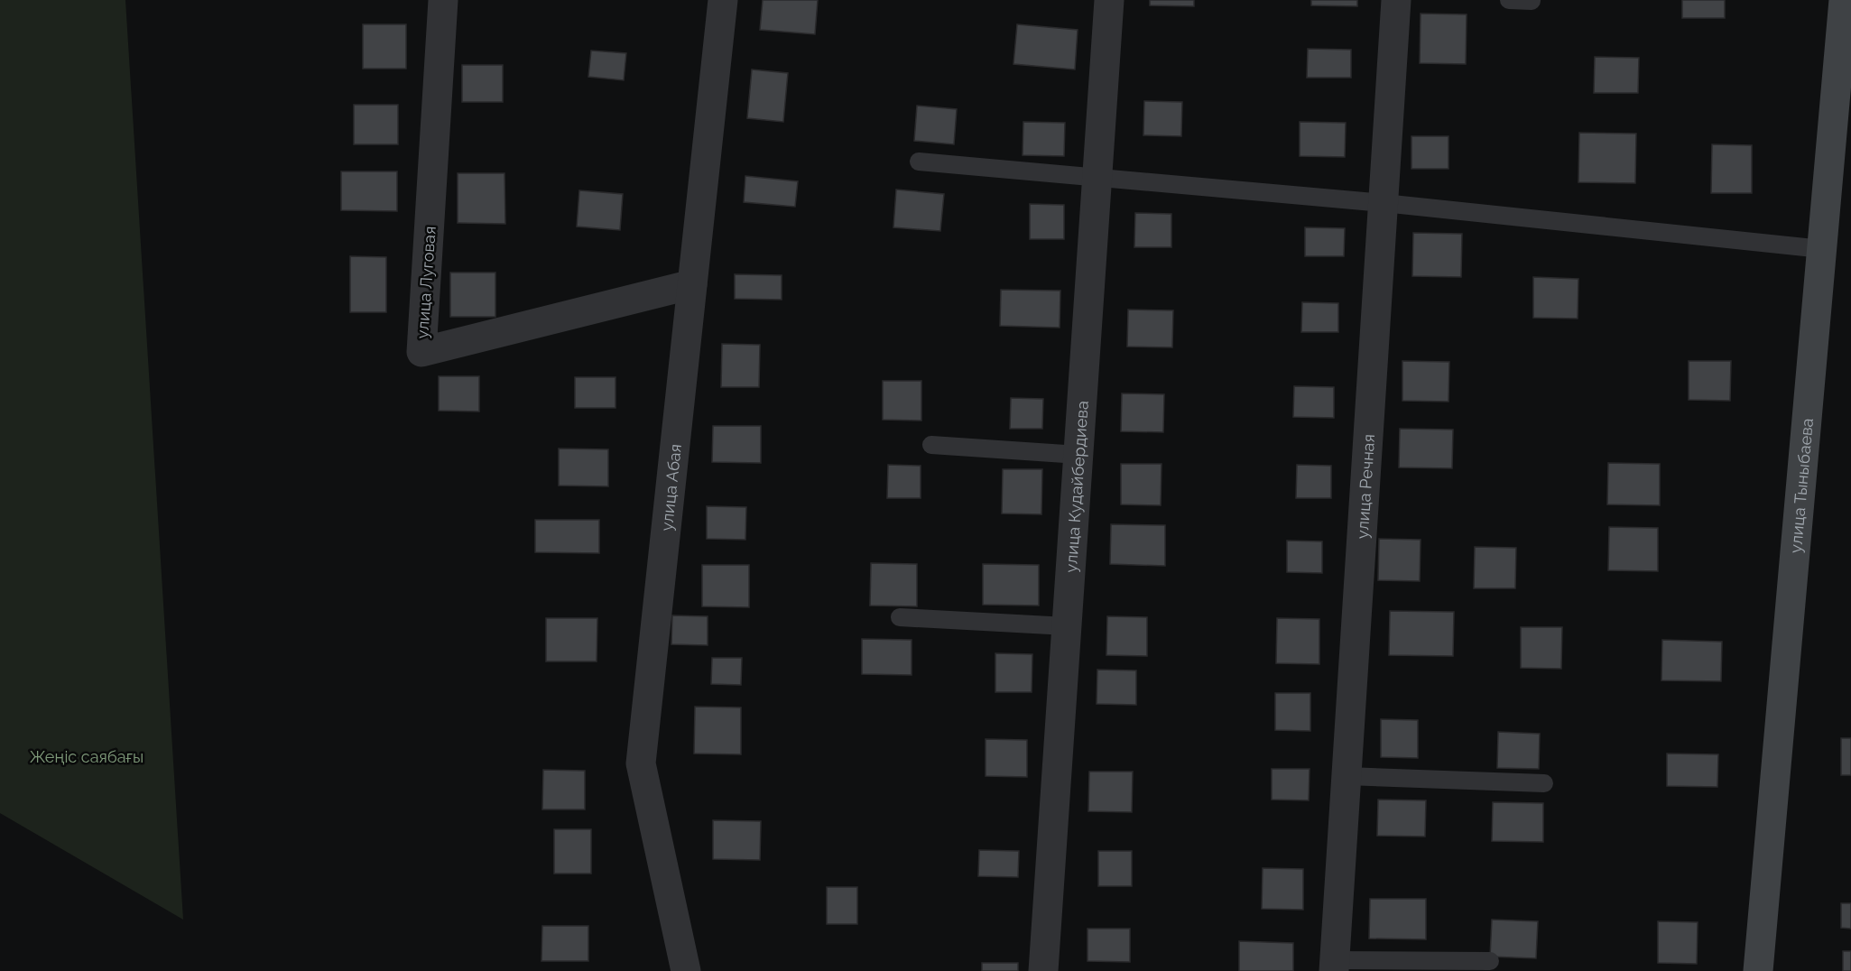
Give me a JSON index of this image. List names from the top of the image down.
{
  "streets": {
    "street": [
      "улица Луговая",
      "улица Кудайбердиева",
      "улица Речная",
      "улица Тыныбаева",
      "улица Абая"
    ]
  },
  "crossings": [
    ["улица Луговая", "улица Абая"]
  ],
  "parks": ["Жеңіс саябағы"]
}
